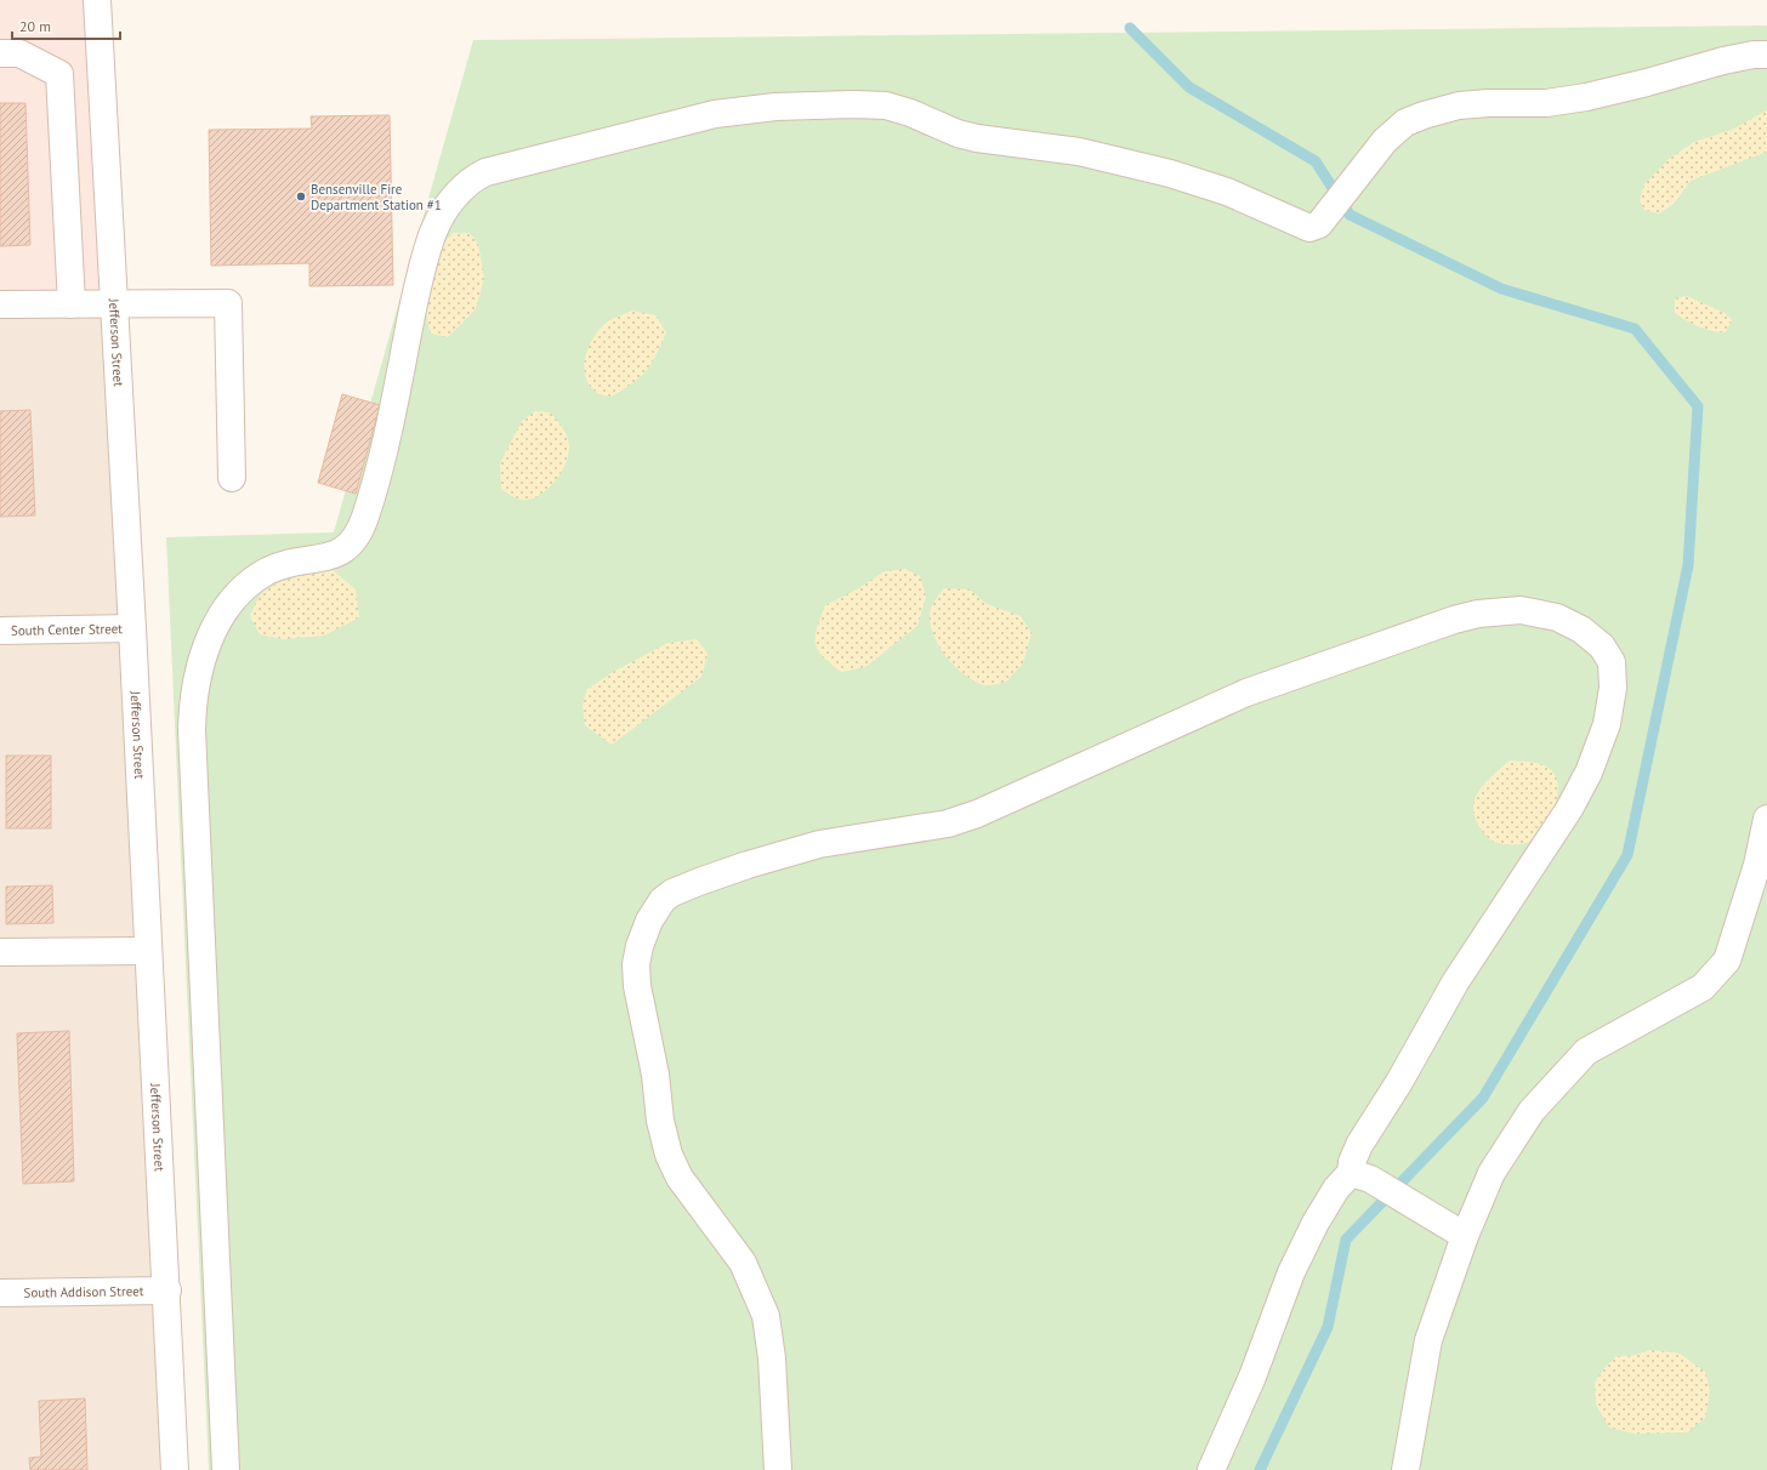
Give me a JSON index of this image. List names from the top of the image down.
{
  "streets": {
    "street": ["Jefferson Street", "South Center Street", "South Addison Street"]
  },
  "crossings": [
    ["Jefferson Street", "South Center Street"],
    ["Jefferson Street", "South Addison Street"]
  ],
  "places": ["Bensenville Fire Department Station #1"],
  "scale_bar": "20 m"
}
